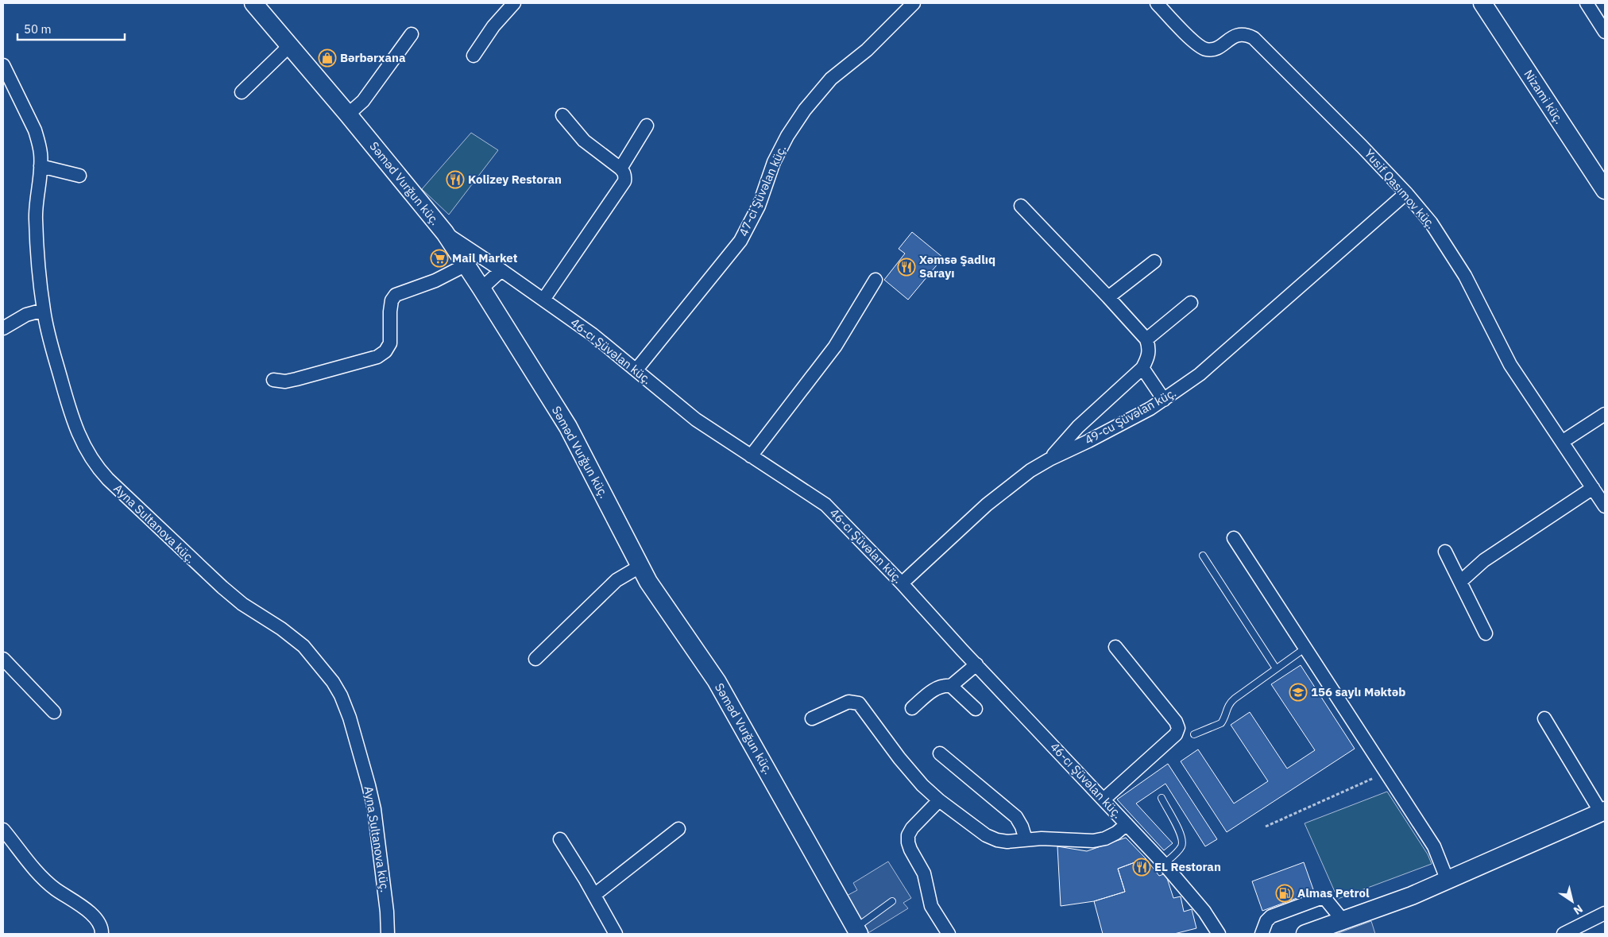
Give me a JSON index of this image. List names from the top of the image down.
{
  "streets": {
    "street": [
      "Nizami küç.",
      "Səməd Vurğun küç.",
      "Yusif Qasımov küç.",
      "47-ci Şüvəlan küç.",
      "46-cı Şüvəlan küç.",
      "49-cu Şüvəlan küç.",
      "Ayna Sultanova küç."
    ]
  },
  "crossings": [
    ["Səməd Vurğun küç.", "46-cı Şüvəlan küç."],
    ["Yusif Qasımov küç.", "49-cu Şüvəlan küç."],
    ["47-ci Şüvəlan küç.", "46-cı Şüvəlan küç."],
    ["46-cı Şüvəlan küç.", "49-cu Şüvəlan küç."]
  ],
  "places": {
    "shop": ["Bərbərxana"],
    "restaurant": ["Kolizey Restoran", "Xəmsə Şadlıq Sarayı", "EL Restoran"],
    "supermarket": ["Mail Market"],
    "school or university": ["156 saylı Məktəb"],
    "fuel station": ["Almas Petrol"]
  },
  "scale_bar": "50 m",
  "north": "bottom right"
}
